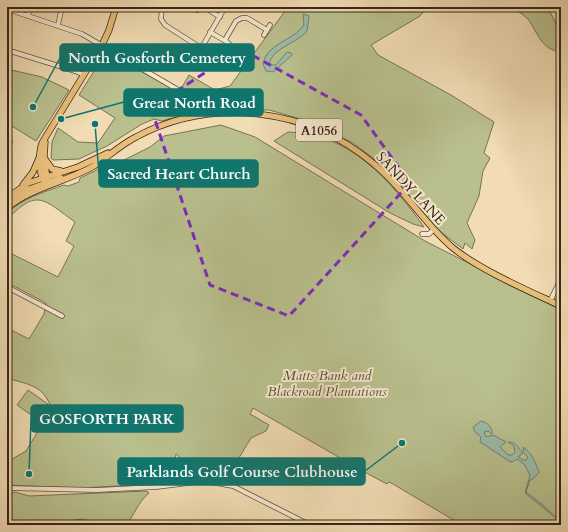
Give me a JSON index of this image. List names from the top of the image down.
{
  "streets": {
    "main road": ["A1056", "SANDY LANE"]
  },
  "parks": ["Matts Bank and Blackroad Plantations"],
  "places": [
    "North Gosforth Cemetery",
    "Great North Road",
    "Sacred Heart Church",
    "Parklands Golf Course Clubhouse",
    "GOSFORTH PARK"
  ]
}
